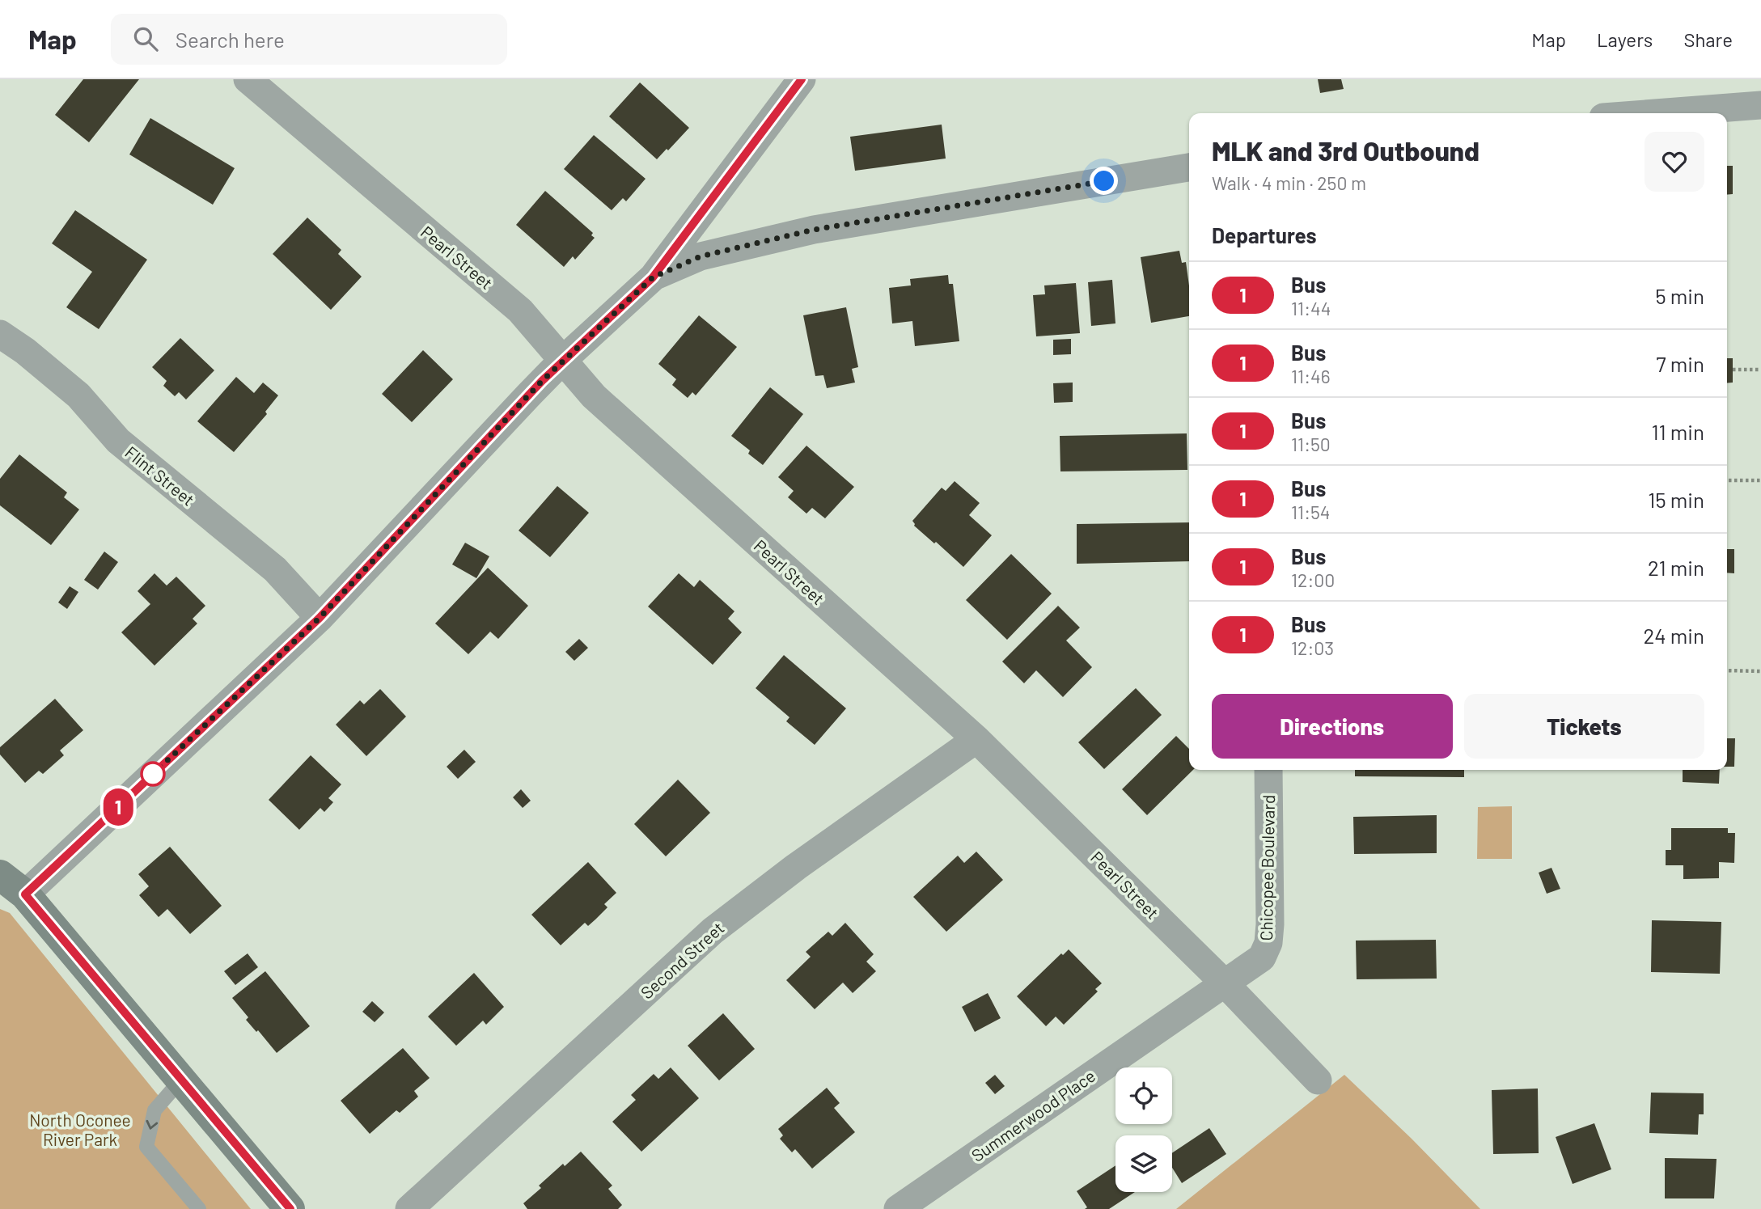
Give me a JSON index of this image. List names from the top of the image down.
{
  "streets": {
    "street": [
      "Pearl Street",
      "Flint Street",
      "Chicopee Boulevard",
      "Second Street",
      "Summerwood Place"
    ]
  },
  "crossings": [
    ["Pearl Street", "Chicopee Boulevard"],
    ["Pearl Street", "Second Street"],
    ["Pearl Street", "Summerwood Place"],
    ["Chicopee Boulevard", "Summerwood Place"]
  ],
  "parks": ["North Oconee River Park"],
  "lines": ["bus line 1"],
  "page": {
    "header": "Map",
    "search": "Search here",
    "nav": ["Map", "Layers", "Share"],
    "on_map": "1",
    "heading": [
      ["MLK and 3rd Outbound", "Walk · 4 min · 250 m"],
      "Departures"
    ],
    "list": [
      {
        "mark": "1",
        "name": "Bus",
        "note": "11:44",
        "value": "5 min"
      },
      {
        "mark": "1",
        "name": "Bus",
        "note": "11:46",
        "value": "7 min"
      },
      {
        "mark": "1",
        "name": "Bus",
        "note": "11:50",
        "value": "11 min"
      },
      {
        "mark": "1",
        "name": "Bus",
        "note": "11:54",
        "value": "15 min"
      },
      {
        "mark": "1",
        "name": "Bus",
        "note": "12:00",
        "value": "21 min"
      },
      {
        "mark": "1",
        "name": "Bus",
        "note": "12:03",
        "value": "24 min"
      }
    ],
    "buttons": ["Directions", "Tickets"]
  }
}
